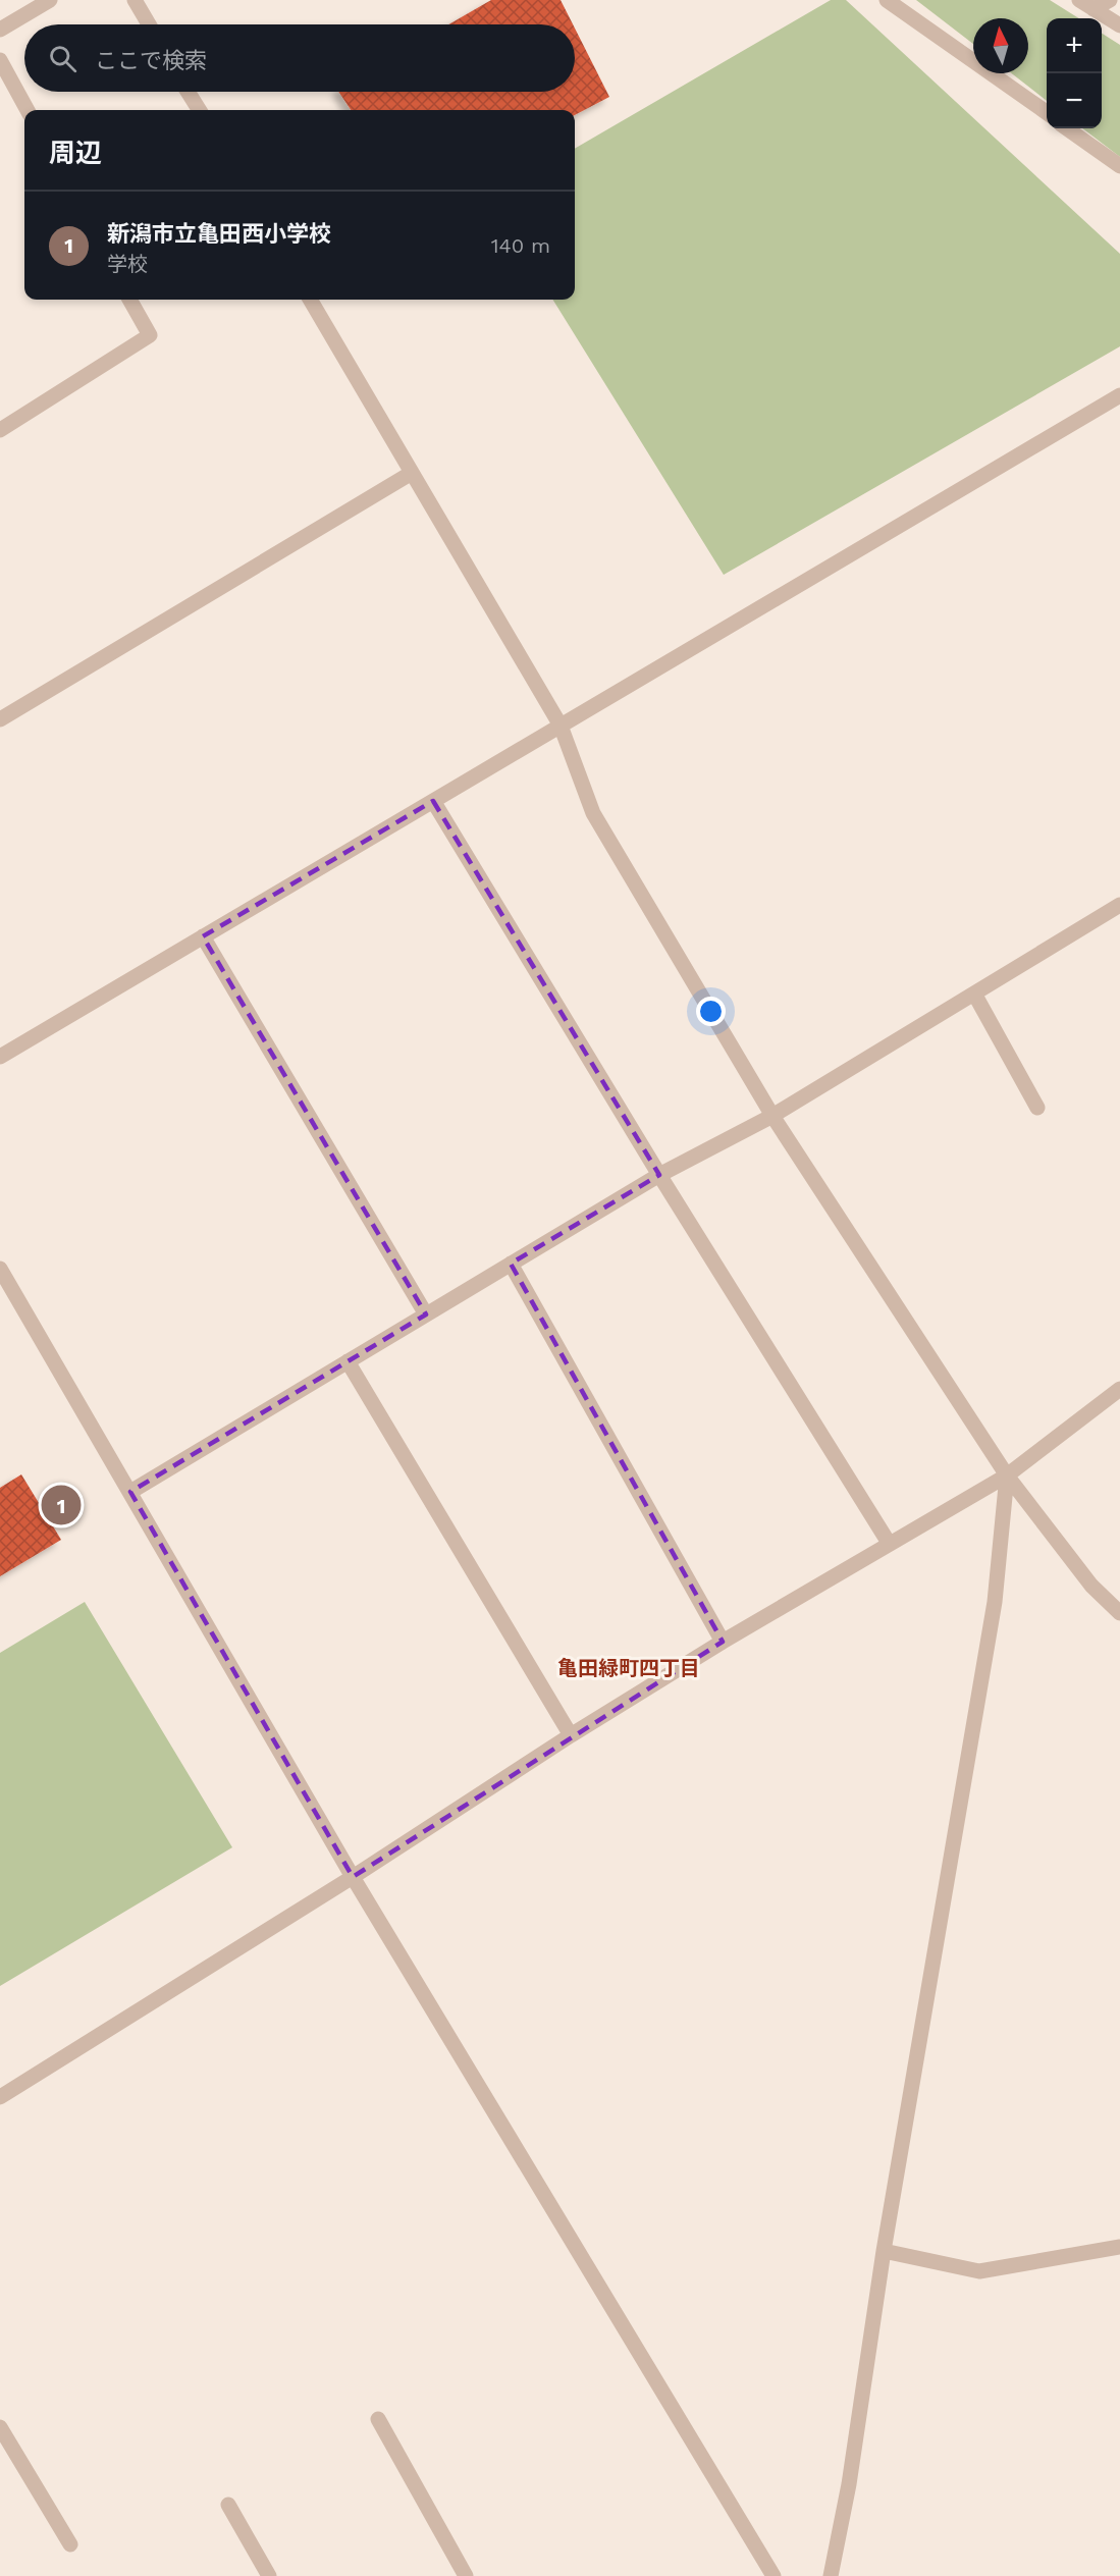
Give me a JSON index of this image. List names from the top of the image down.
{
  "districts": ["亀田緑町四丁目"],
  "north": "top",
  "page": {
    "map_buttons": ["+", "−"],
    "search": "ここで検索",
    "heading": "周辺",
    "list": [
      {
        "mark": "1",
        "name": "新潟市立亀田西小学校",
        "note": "学校",
        "value": "140 m"
      }
    ],
    "pins": "1"
  }
}
